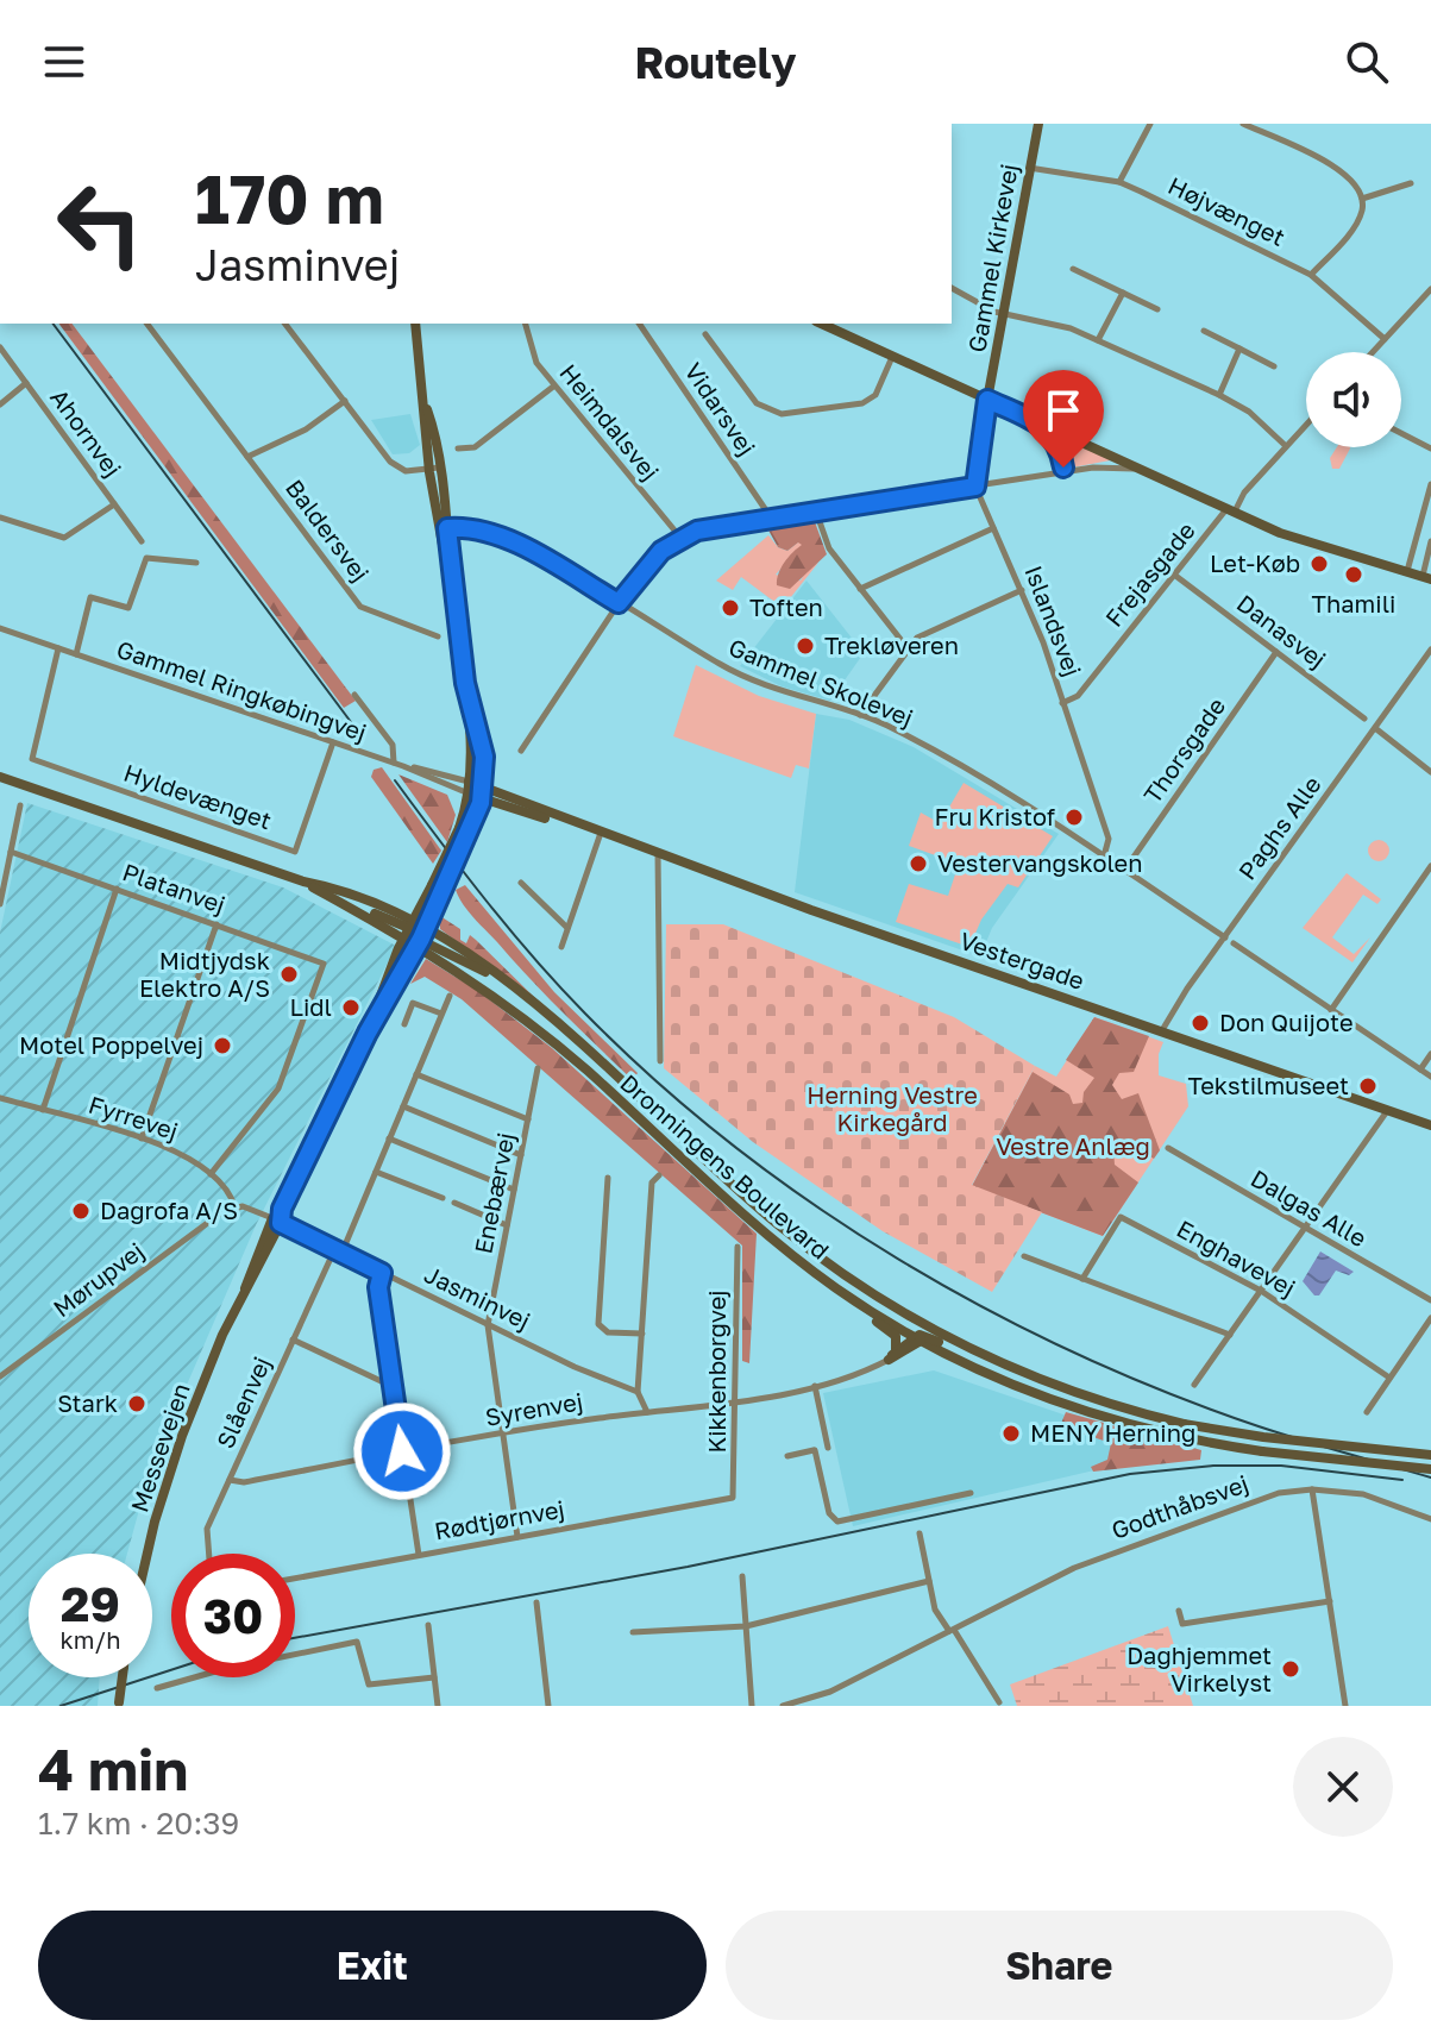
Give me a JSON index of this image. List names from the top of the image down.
{
  "streets": {
    "main road": [
      "Gammel Kirkevej",
      "Vestergade",
      "Dronningens Boulevard",
      "Messevejen"
    ],
    "street": [
      "Højvænget",
      "Vidarsvej",
      "Heimdalsvej",
      "Ahornvej",
      "Baldersvej",
      "Frejasgade",
      "Islandsvej",
      "Danasvej",
      "Gammel Skolevej",
      "Gammel Ringkøbingvej",
      "Thorsgade",
      "Hyldevænget",
      "Paghs Alle",
      "Platanvej",
      "Fyrrevej",
      "Enebærvej",
      "Dalgas Alle",
      "Enghavevej",
      "Mørupvej",
      "Jasminvej",
      "Kikkenborgvej",
      "Slåenvej",
      "Syrenvej",
      "Godthåbsvej",
      "Rødtjørnvej"
    ]
  },
  "crossings": [
    ["Højvænget", "Gammel Kirkevej"],
    ["Frejasgade", "Islandsvej"],
    ["Frejasgade", "Danasvej"],
    ["Islandsvej", "Gammel Skolevej"],
    ["Danasvej", "Thorsgade"],
    ["Gammel Skolevej", "Thorsgade"],
    ["Gammel Skolevej", "Paghs Alle"],
    ["Gammel Ringkøbingvej", "Hyldevænget"],
    ["Gammel Ringkøbingvej", "Vestergade"],
    ["Paghs Alle", "Vestergade"],
    ["Platanvej", "Fyrrevej"],
    ["Fyrrevej", "Mørupvej"],
    ["Dronningens Boulevard", "Messevejen"],
    ["Enebærvej", "Jasminvej"],
    ["Enebærvej", "Syrenvej"],
    ["Enebærvej", "Rødtjørnvej"],
    ["Jasminvej", "Slåenvej"],
    ["Jasminvej", "Messevejen"],
    ["Kikkenborgvej", "Syrenvej"],
    ["Kikkenborgvej", "Rødtjørnvej"],
    ["Slåenvej", "Syrenvej"]
  ],
  "parks": ["Herning Vestre Kirkegård", "Vestre Anlæg"],
  "places": [
    "Let-Køb",
    "Thamili",
    "Toften",
    "Trekløveren",
    "Fru Kristof",
    "Vestervangskolen",
    "Midtjydsk Elektro A/S",
    "Lidl",
    "Don Quijote",
    "Motel Poppelvej",
    "Tekstilmuseet",
    "Dagrofa A/S",
    "Stark",
    "MENY Herning",
    "Daghjemmet Virkelyst"
  ],
  "page": {
    "header": "Routely",
    "turn": ["170 m", "Jasminvej"],
    "speed": "29 km/h",
    "limit": "30",
    "heading": ["4 min", "1.7 km · 20:39"],
    "buttons": ["Exit", "Share"]
  }
}
